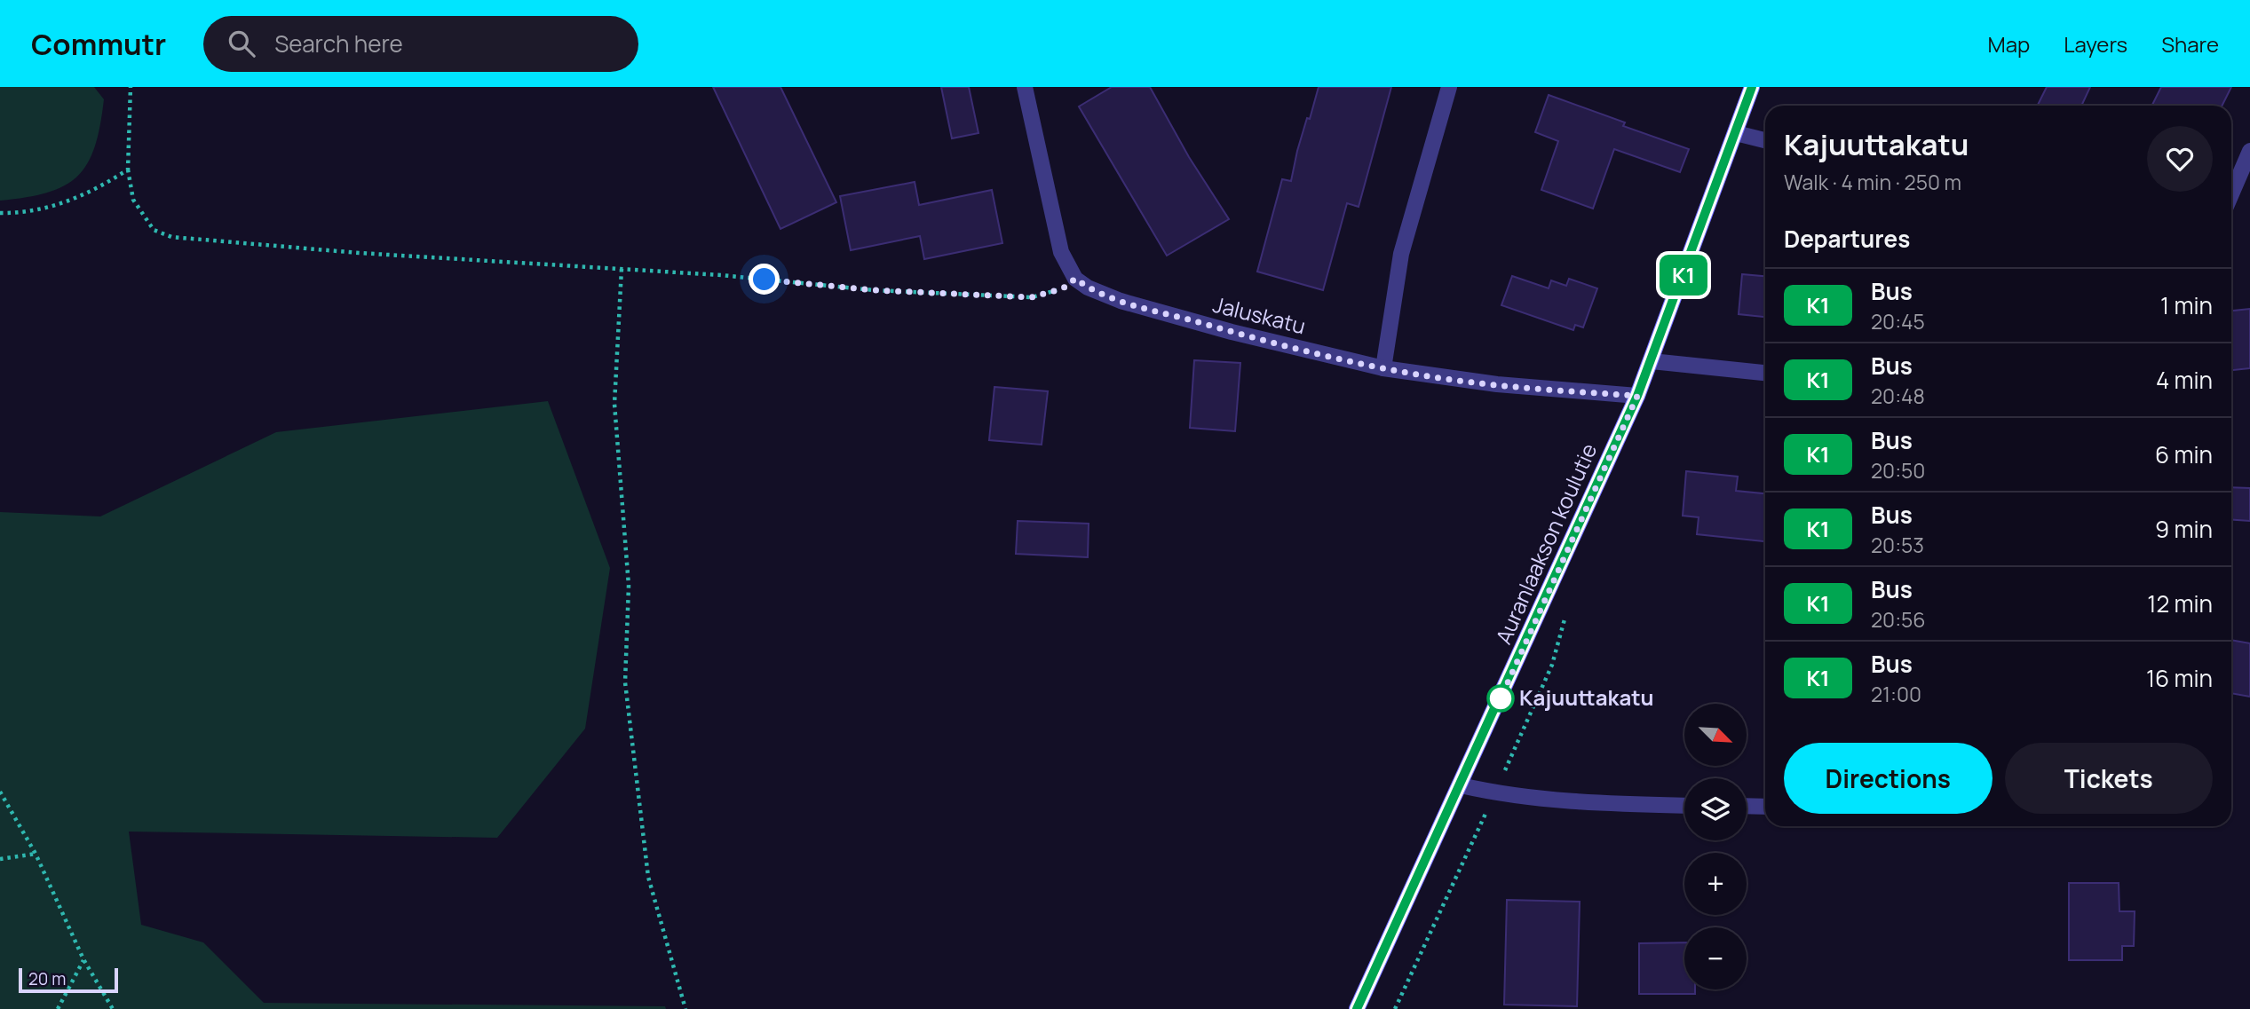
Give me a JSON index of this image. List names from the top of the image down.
{
  "streets": {
    "street": ["Jaluskatu", "Auranlaakson koulutie"]
  },
  "crossings": [
    ["Jaluskatu", "Auranlaakson koulutie"]
  ],
  "places": ["Kajuuttakatu"],
  "lines": ["bus line K1"],
  "scale_bar": "20 m",
  "north": "bottom right",
  "page": {
    "header": "Commutr",
    "search": "Search here",
    "nav": ["Map", "Layers", "Share"],
    "on_map": "K1",
    "heading": [
      ["Kajuuttakatu", "Walk · 4 min · 250 m"],
      "Departures"
    ],
    "list": [
      {
        "mark": "K1",
        "name": "Bus",
        "note": "20:45",
        "value": "1 min"
      },
      {
        "mark": "K1",
        "name": "Bus",
        "note": "20:48",
        "value": "4 min"
      },
      {
        "mark": "K1",
        "name": "Bus",
        "note": "20:50",
        "value": "6 min"
      },
      {
        "mark": "K1",
        "name": "Bus",
        "note": "20:53",
        "value": "9 min"
      },
      {
        "mark": "K1",
        "name": "Bus",
        "note": "20:56",
        "value": "12 min"
      },
      {
        "mark": "K1",
        "name": "Bus",
        "note": "21:00",
        "value": "16 min"
      }
    ],
    "map_buttons": ["+", "−"],
    "buttons": ["Directions", "Tickets"],
    "scale": "20 m"
  }
}
